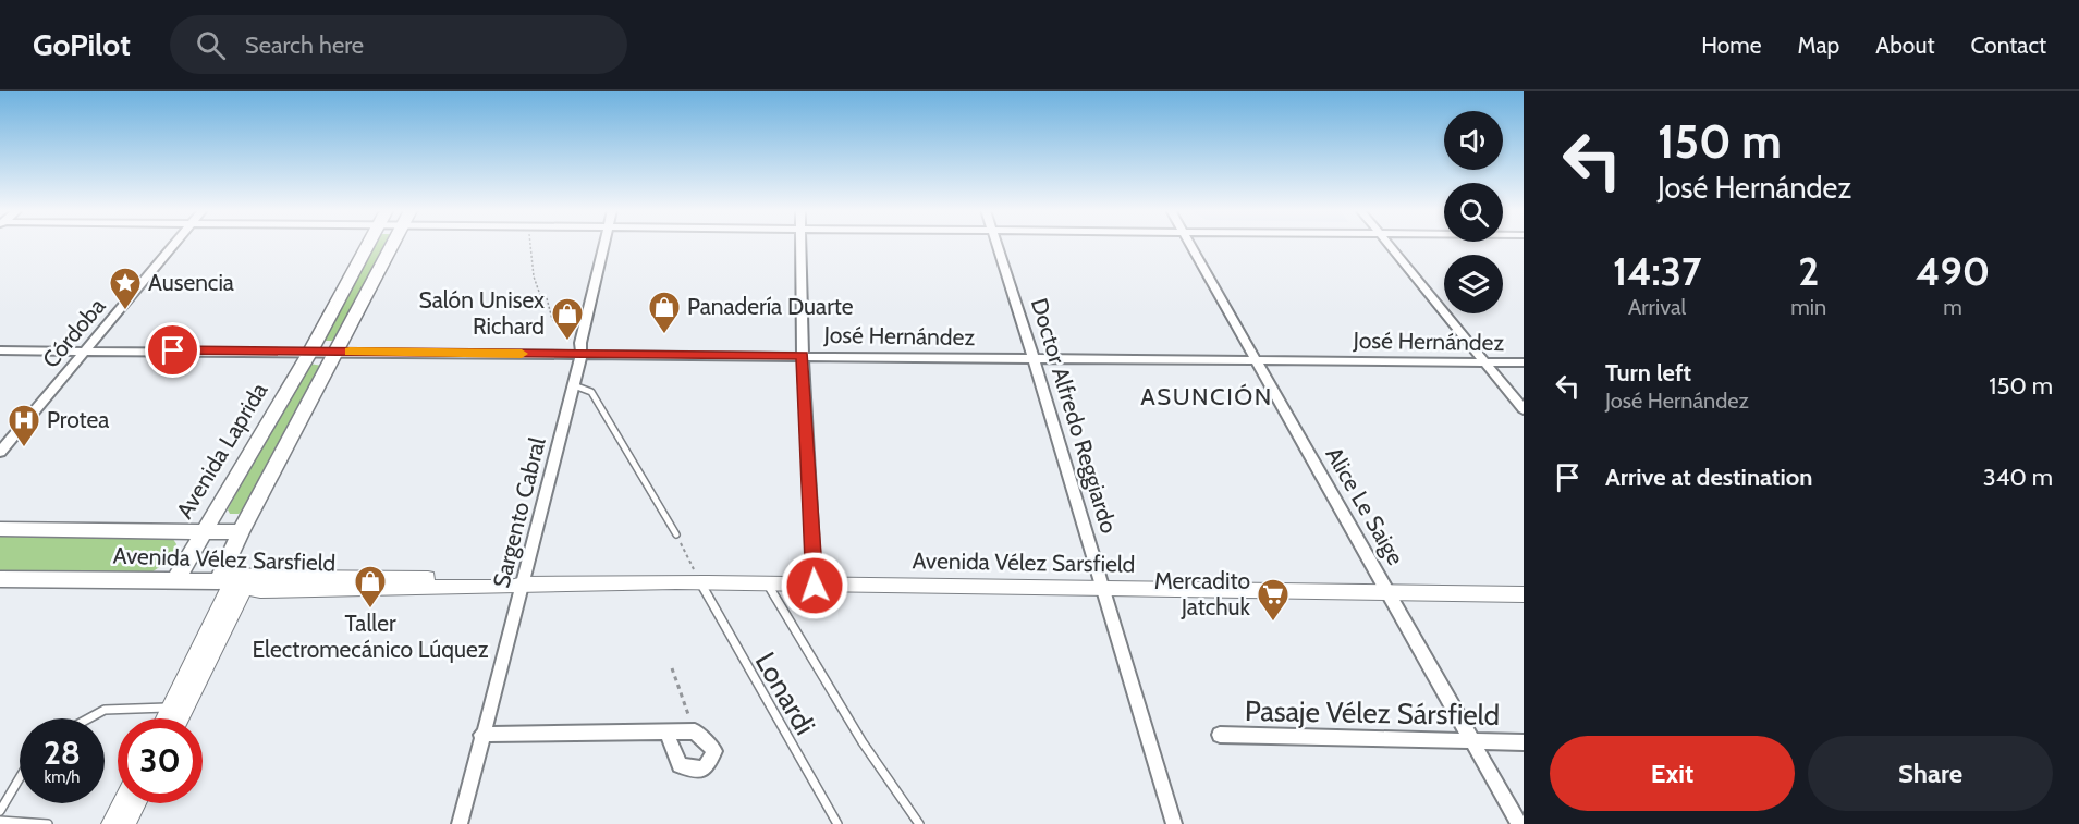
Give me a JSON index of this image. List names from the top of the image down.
{
  "streets": {
    "main road": ["Avenida Laprida", "Avenida Vélez Sarsfield"],
    "street": [
      "Córdoba",
      "José Hernández",
      "Doctor Alfredo Reggiardo",
      "Alice Le Saige",
      "Sargento Cabral",
      "Pasaje Vélez Sársfield"
    ],
    "lane": ["Lonardi"]
  },
  "crossings": [
    ["Córdoba", "José Hernández"],
    ["José Hernández", "Doctor Alfredo Reggiardo"],
    ["José Hernández", "Avenida Laprida"],
    ["José Hernández", "Alice Le Saige"],
    ["José Hernández", "Sargento Cabral"],
    ["Doctor Alfredo Reggiardo", "Avenida Vélez Sarsfield"],
    ["Avenida Laprida", "Avenida Vélez Sarsfield"],
    ["Alice Le Saige", "Avenida Vélez Sarsfield"],
    ["Alice Le Saige", "Pasaje Vélez Sársfield"],
    ["Sargento Cabral", "Avenida Vélez Sarsfield"],
    ["Avenida Vélez Sarsfield", "Lonardi"]
  ],
  "districts": ["ASUNCIÓN"],
  "places": {
    "place": ["Ausencia"],
    "shop": ["Panadería Duarte", "Salón Unisex Richard", "Taller Electromecánico Lúquez"],
    "hospital": ["Protea"],
    "supermarket": ["Mercadito Jatchuk"]
  },
  "page": {
    "header": "GoPilot",
    "search": "Search here",
    "nav": [
      "Home",
      "Map",
      "About",
      "Contact"
    ],
    "turn": ["150 m", "José Hernández"],
    "eta": [
      "14:37",
      "Arrival",
      "2",
      "min",
      "490",
      "m"
    ],
    "list": [
      {
        "name": "Turn left",
        "note": "José Hernández",
        "value": "150 m"
      },
      {
        "name": "Arrive at destination",
        "value": "340 m"
      }
    ],
    "speed": "28 km/h",
    "limit": "30",
    "buttons": ["Exit", "Share"]
  }
}
